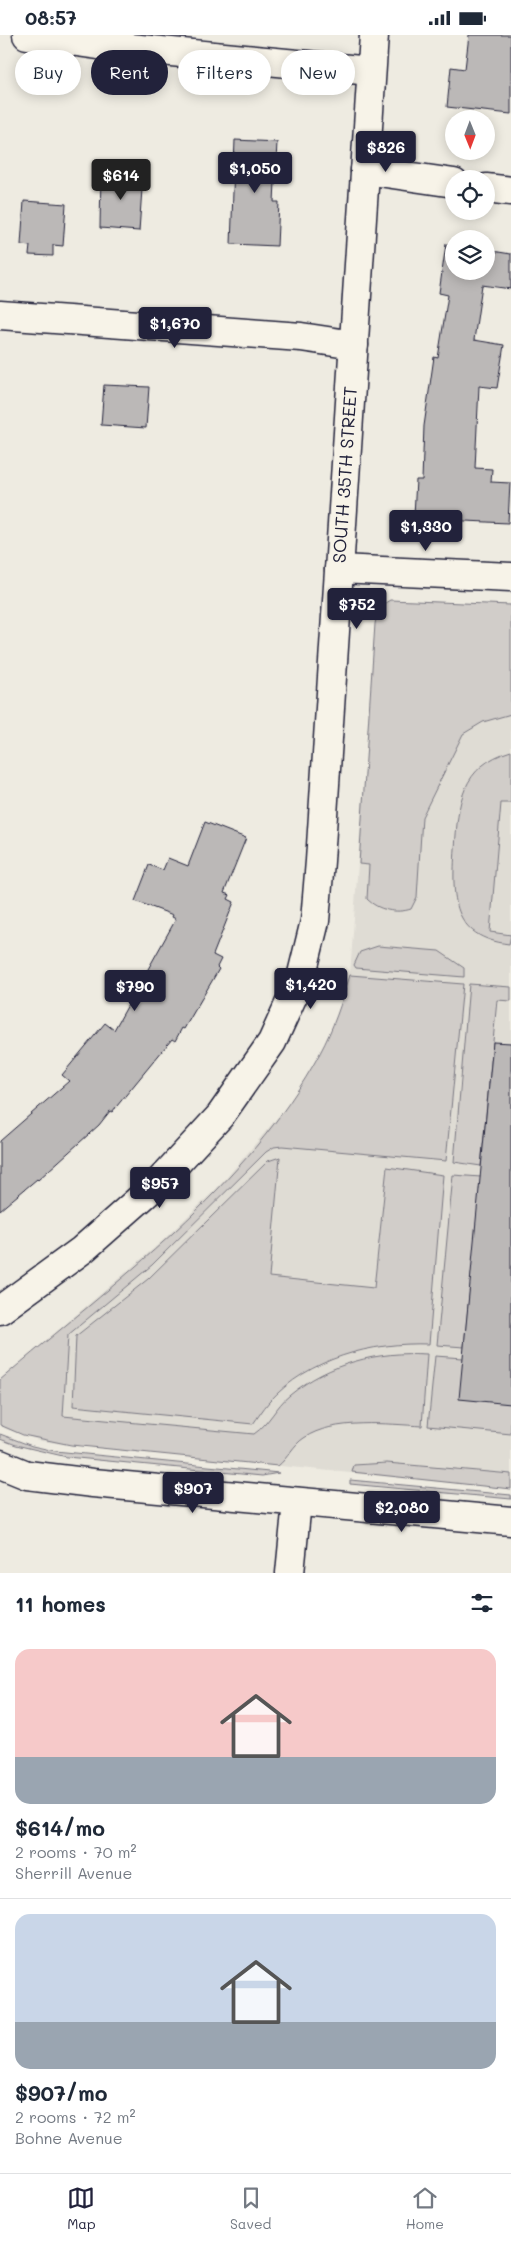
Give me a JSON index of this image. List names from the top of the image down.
{
  "streets": {
    "street": ["SOUTH 35TH STREET"]
  },
  "north": "bottom",
  "page": {
    "status": "08:57",
    "chip": [
      "Buy",
      "Rent",
      "Filters",
      "New"
    ],
    "price": [
      "$826",
      "$1,050",
      "$614",
      "$1,670",
      "$1,330",
      "$752",
      "$1,420",
      "$790",
      "$957",
      "$907",
      "$2,080"
    ],
    "heading": "11 homes",
    "list": [
      {
        "name": "$614/mo",
        "note": "2 rooms · 70 m² · Sherrill Avenue"
      },
      {
        "name": "$907/mo",
        "note": "2 rooms · 72 m² · Bohne Avenue"
      }
    ],
    "tabs": ["Map", "Saved", "Home"]
  }
}
